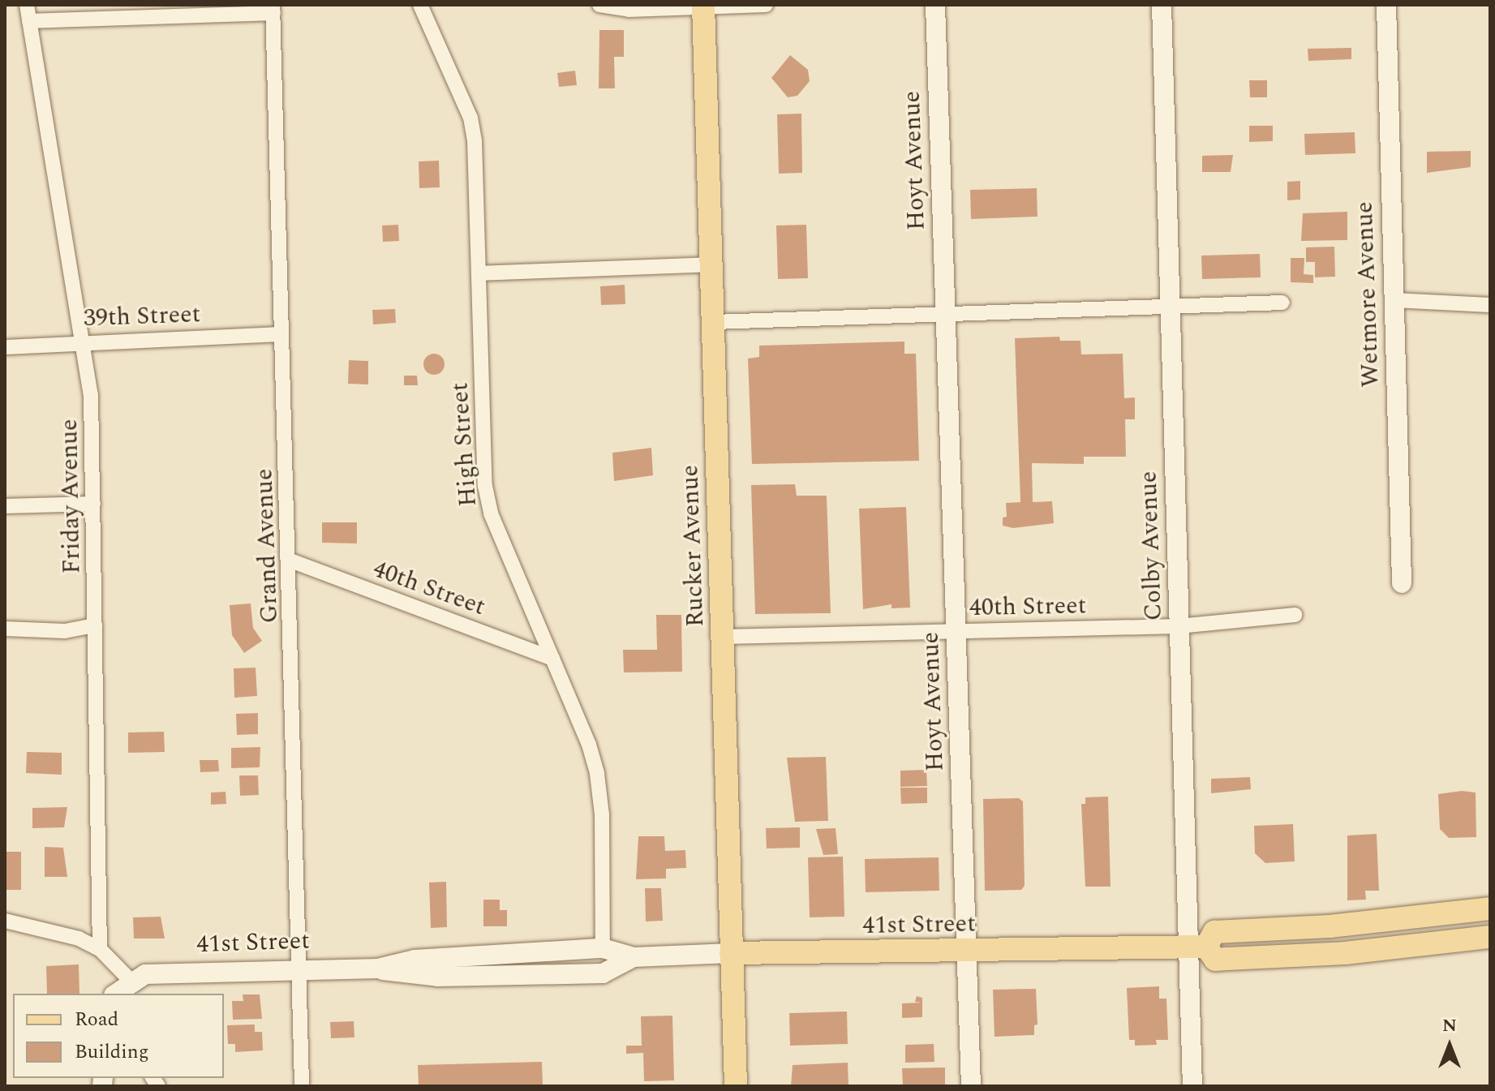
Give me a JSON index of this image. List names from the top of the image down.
{
  "streets": {
    "main road": [
      "Hoyt Avenue",
      "Wetmore Avenue",
      "Rucker Avenue",
      "Colby Avenue",
      "41st Street"
    ],
    "street": [
      "39th Street",
      "High Street",
      "Friday Avenue",
      "Grand Avenue",
      "40th Street"
    ]
  },
  "crossings": [
    ["Hoyt Avenue", "40th Street"],
    ["Hoyt Avenue", "41st Street"],
    ["39th Street", "Friday Avenue"],
    ["39th Street", "Grand Avenue"],
    ["High Street", "40th Street"],
    ["High Street", "41st Street"],
    ["Grand Avenue", "40th Street"],
    ["Grand Avenue", "41st Street"],
    ["Rucker Avenue", "40th Street"],
    ["Rucker Avenue", "41st Street"],
    ["Colby Avenue", "40th Street"],
    ["Colby Avenue", "41st Street"]
  ],
  "legend": ["Road", "Building"],
  "north": "top"
}
